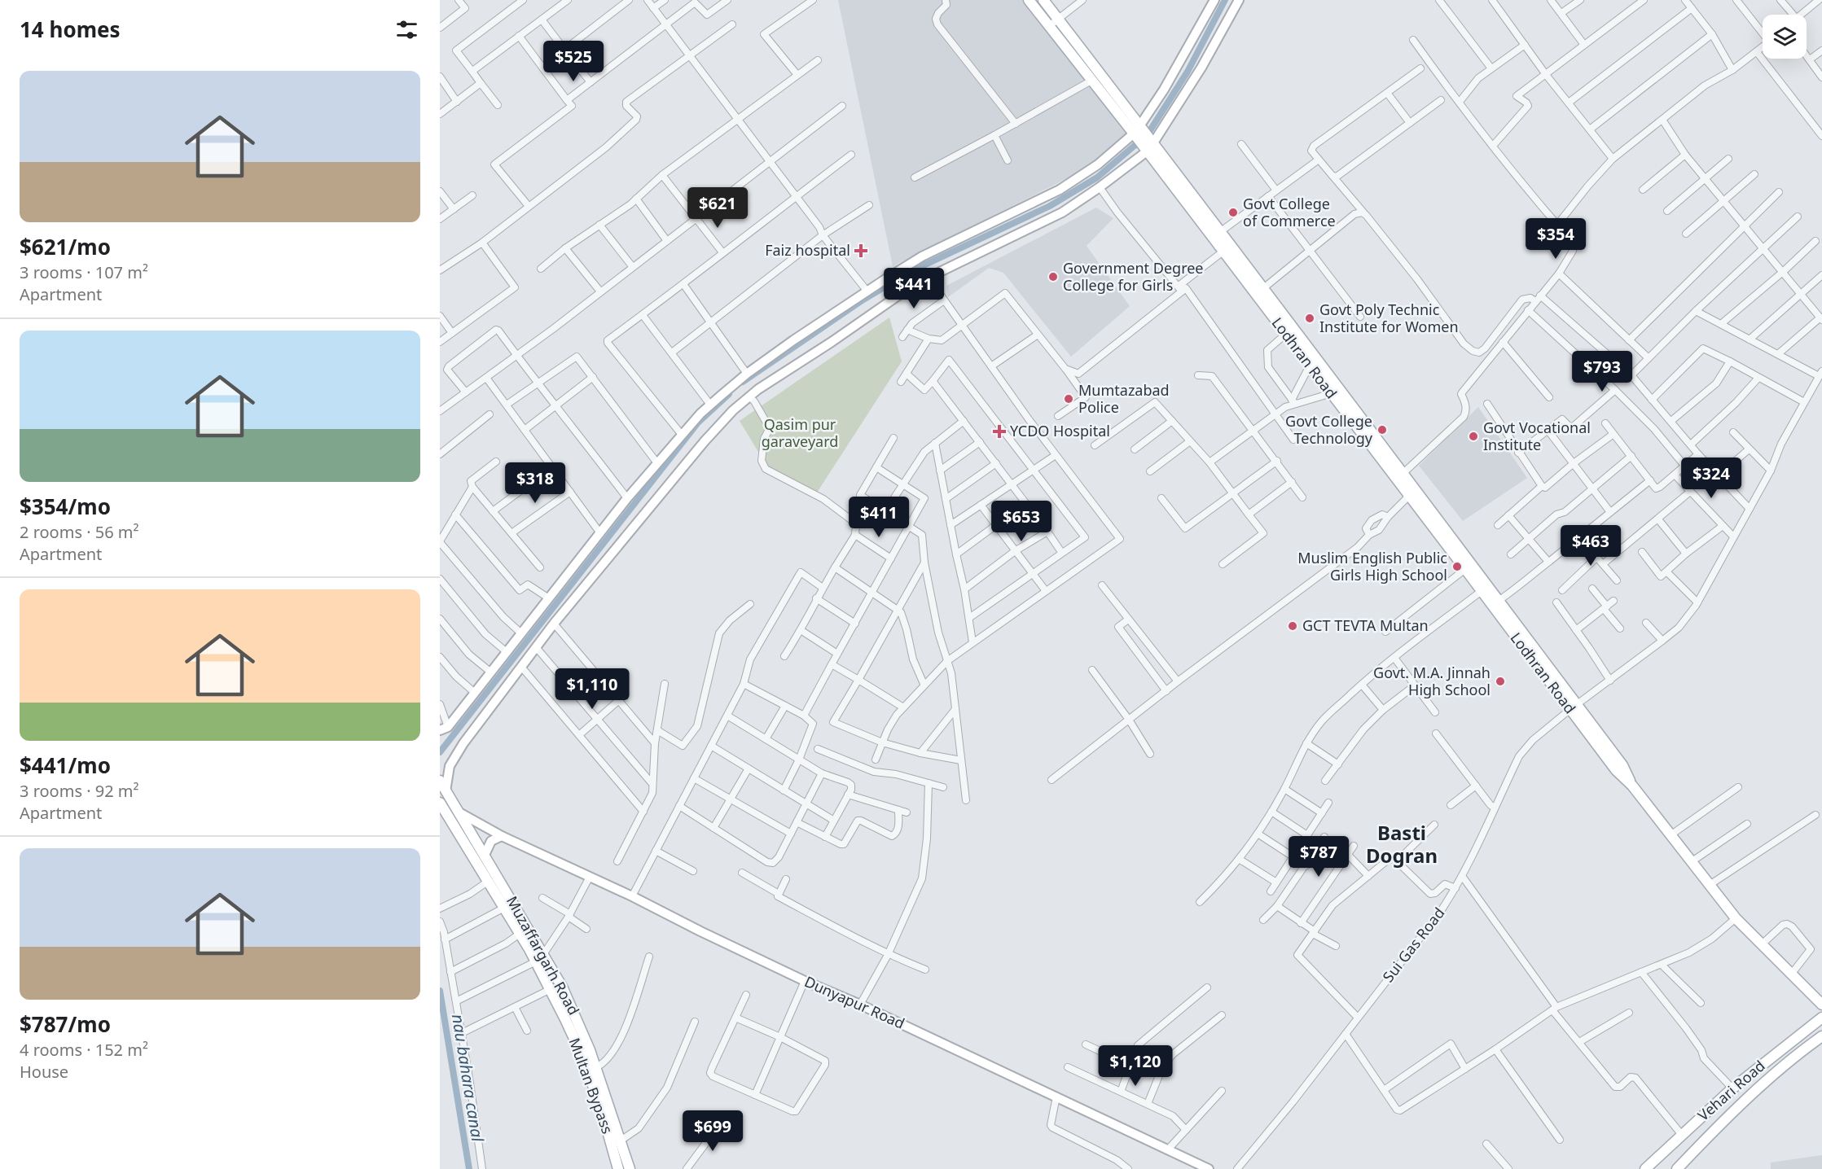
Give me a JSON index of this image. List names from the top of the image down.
{
  "streets": {
    "main road": [
      "Lodhran Road",
      "Muzaffargarh Road",
      "Multan Bypass",
      "Vehari Road"
    ],
    "street": ["Sui Gas Road", "Dunyapur Road"]
  },
  "crossings": [
    ["Lodhran Road", "Sui Gas Road"],
    ["Muzaffargarh Road", "Dunyapur Road"],
    ["Muzaffargarh Road", "Multan Bypass"]
  ],
  "districts": ["Basti Dogran"],
  "water": ["nau bahara canal"],
  "parks": ["Qasim pur garaveyard"],
  "places": {
    "other": [
      "Govt College of Commerce",
      "Government Degree College for Girls",
      "Govt Poly Technic Institute for Women",
      "Mumtazabad Police",
      "Govt College Technology",
      "Govt Vocational Institute",
      "Muslim English Public Girls High School",
      "GCT TEVTA Multan",
      "Govt. M.A. Jinnah High School"
    ],
    "health": ["Faiz hospital", "YCDO Hospital"]
  },
  "page": {
    "heading": "14 homes",
    "price": [
      "$525",
      "$621",
      "$354",
      "$441",
      "$793",
      "$324",
      "$318",
      "$411",
      "$653",
      "$463",
      "$1,110",
      "$787",
      "$1,120",
      "$699"
    ],
    "list": [
      {
        "name": "$621/mo",
        "note": "3 rooms · 107 m² · Apartment"
      },
      {
        "name": "$354/mo",
        "note": "2 rooms · 56 m² · Apartment"
      },
      {
        "name": "$441/mo",
        "note": "3 rooms · 92 m² · Apartment"
      },
      {
        "name": "$787/mo",
        "note": "4 rooms · 152 m² · House"
      }
    ]
  }
}
